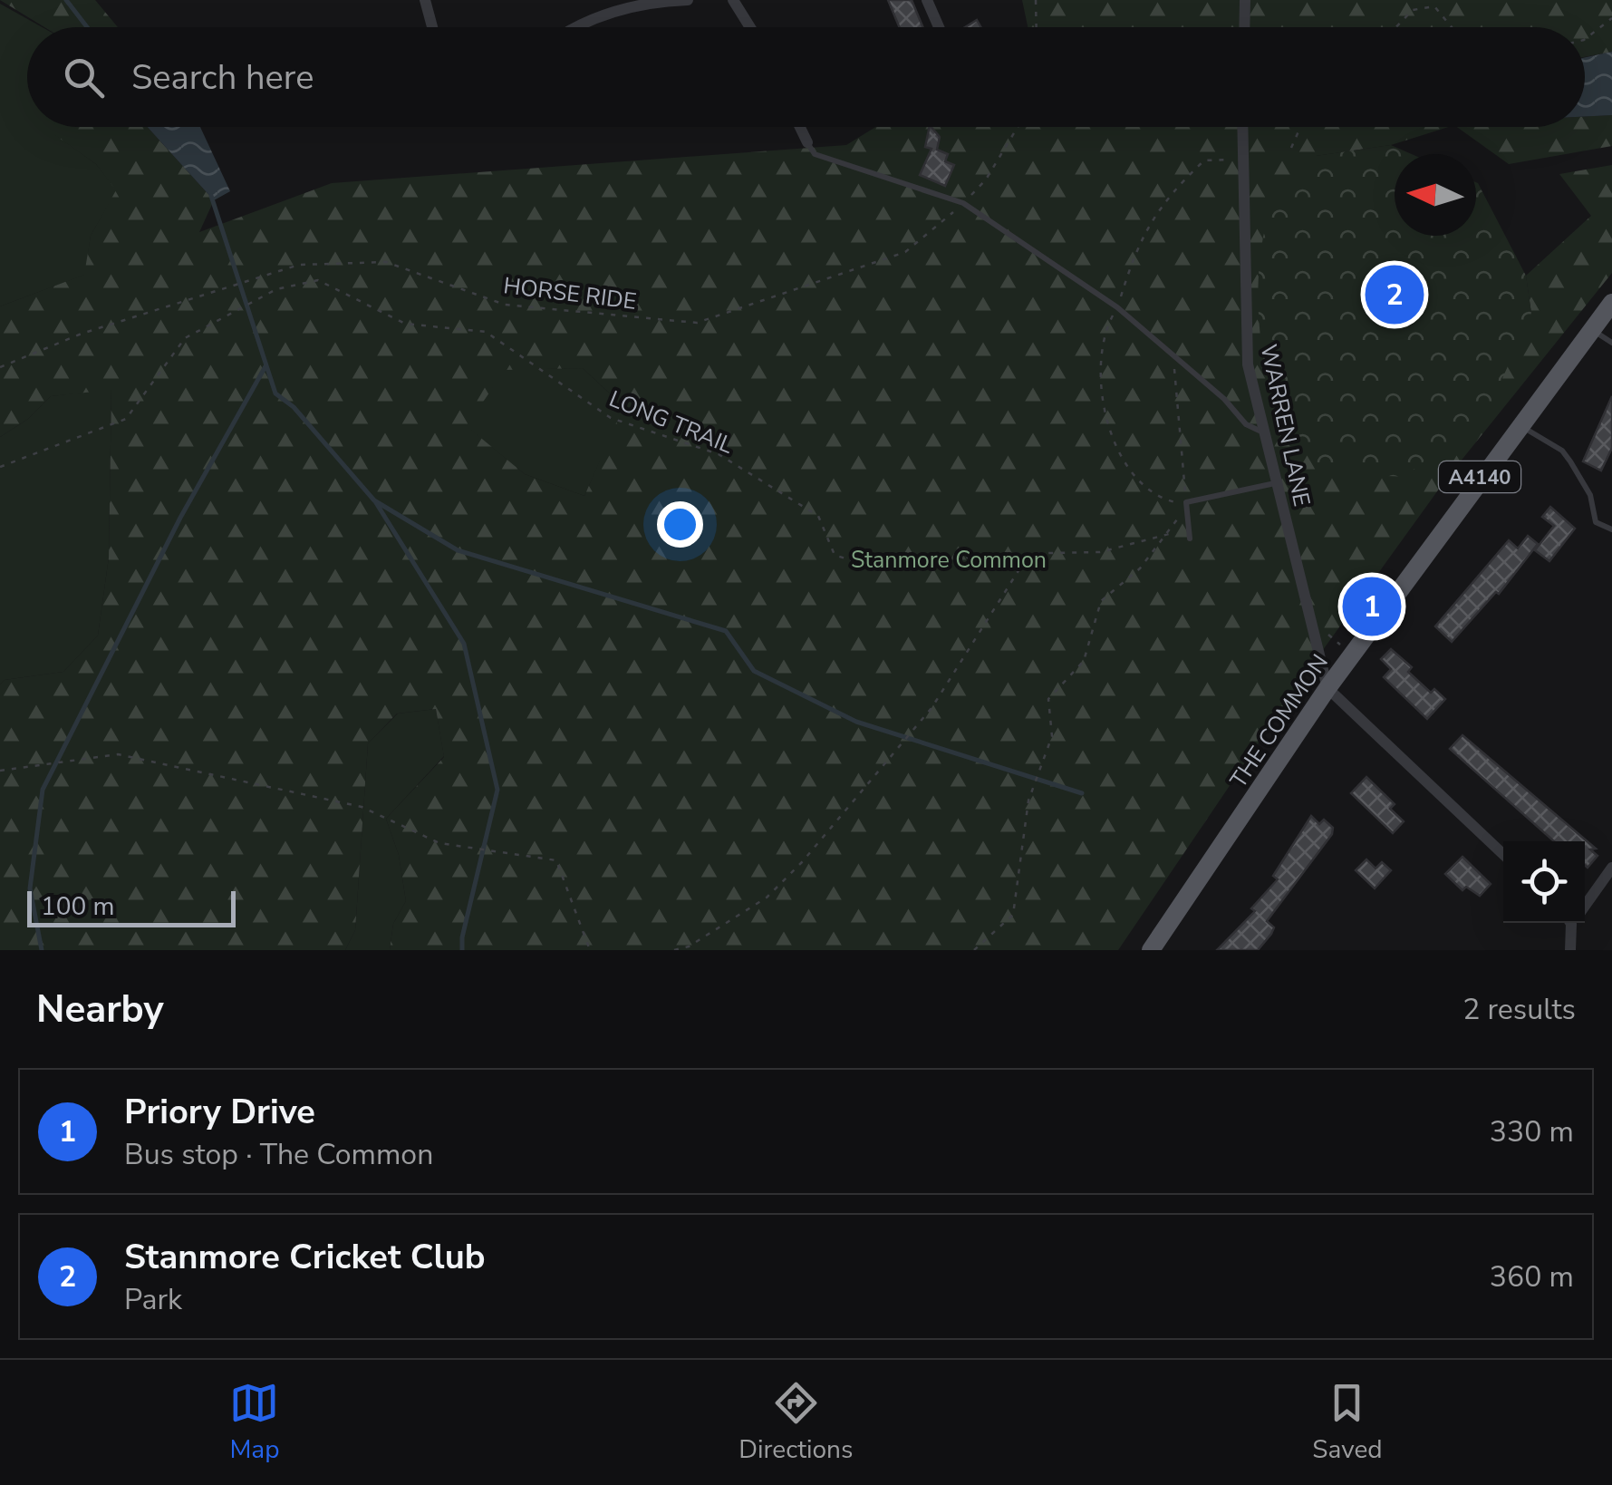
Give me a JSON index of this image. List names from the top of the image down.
{
  "streets": {
    "main road": ["A4140", "THE COMMON"],
    "street": ["WARREN LANE"],
    "path": ["HORSE RIDE", "LONG TRAIL"]
  },
  "crossings": [
    ["WARREN LANE", "THE COMMON"]
  ],
  "parks": ["Stanmore Common"],
  "scale_bar": "100 m",
  "north": "left",
  "page": {
    "search": "Search here",
    "pins": ["2", "1"],
    "scale": "100 m",
    "heading": ["Nearby", "2 results"],
    "list": [
      {
        "mark": "1",
        "name": "Priory Drive",
        "note": "Bus stop · The Common",
        "value": "330 m"
      },
      {
        "mark": "2",
        "name": "Stanmore Cricket Club",
        "note": "Park",
        "value": "360 m"
      }
    ],
    "nav": ["Map", "Directions", "Saved"]
  }
}
